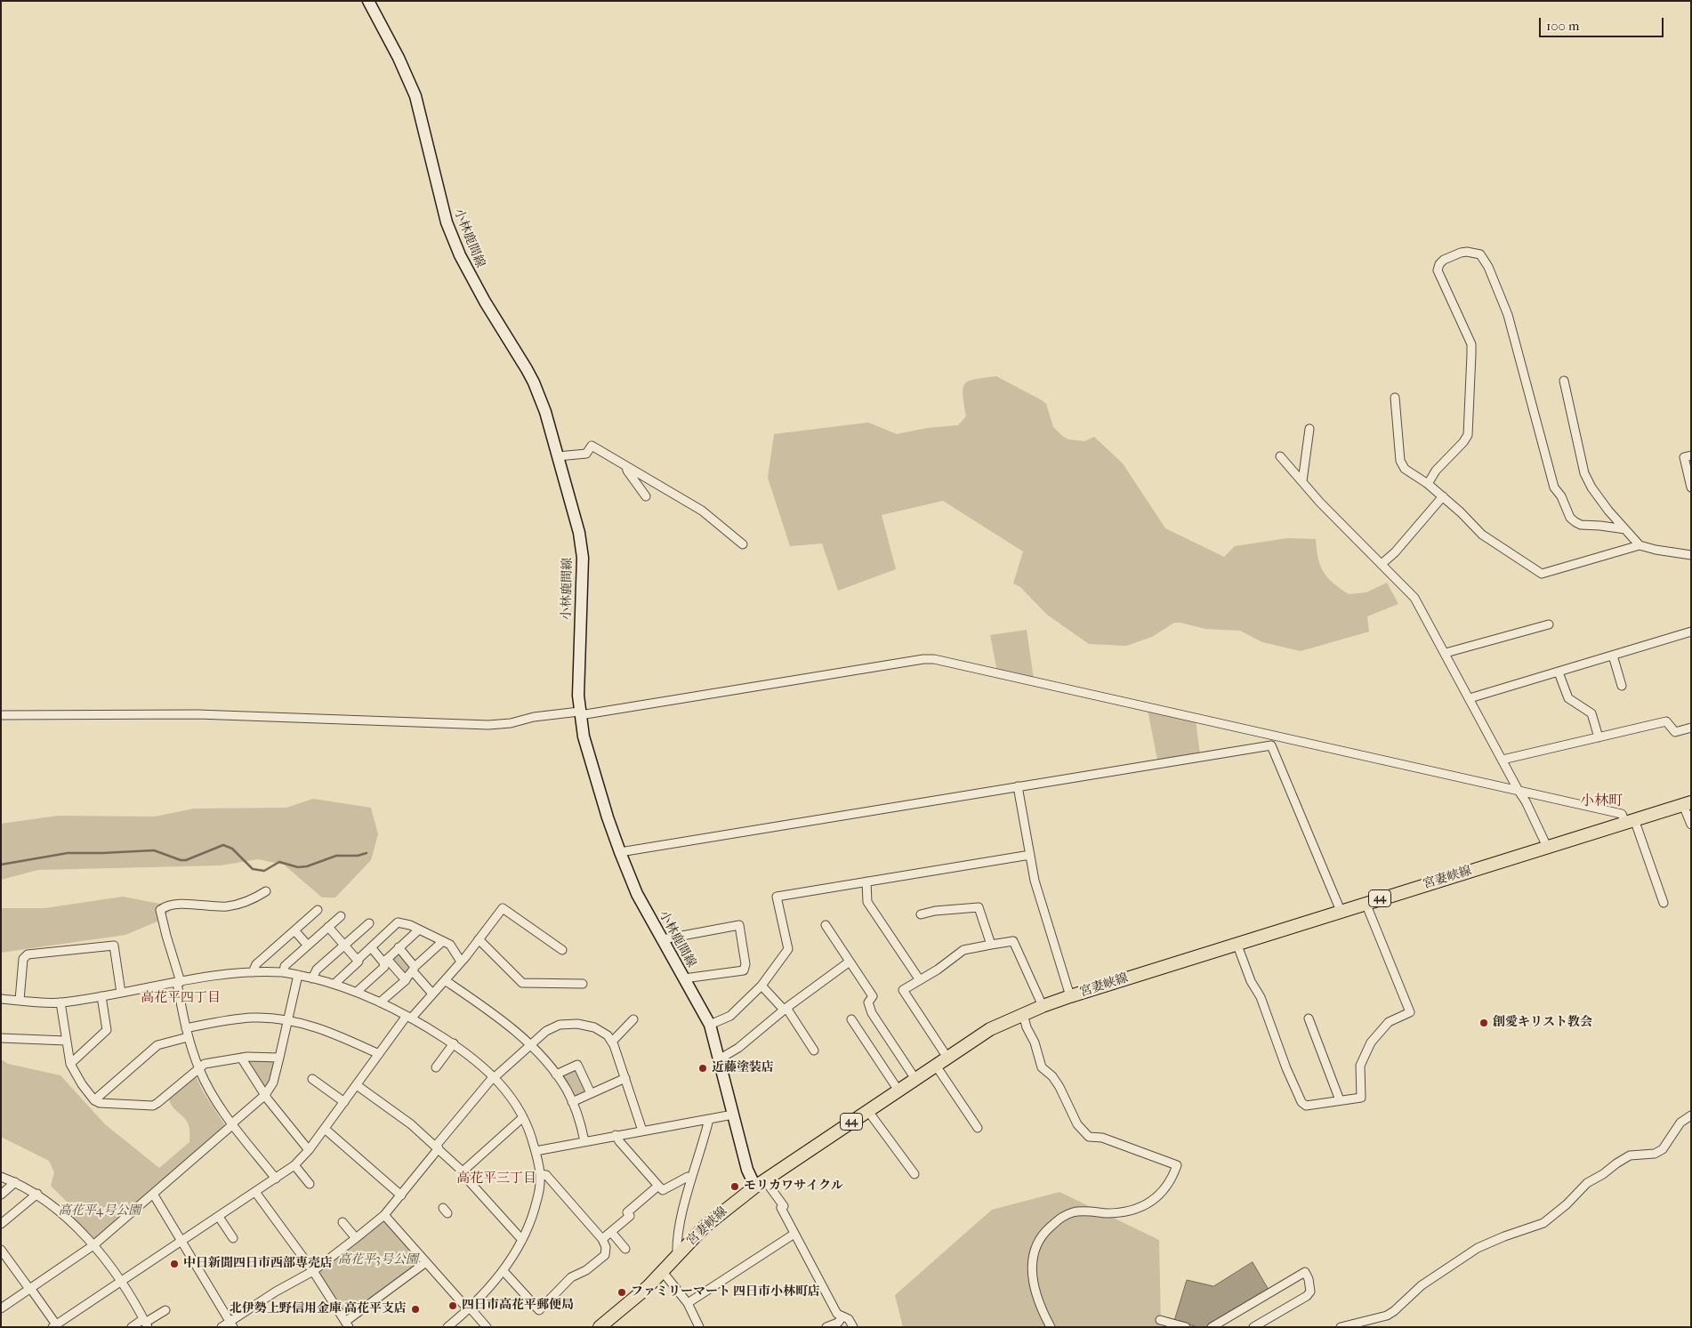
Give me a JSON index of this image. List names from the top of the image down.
{
  "streets": {
    "main road": ["小林鹿間線", "宮妻峡線", "44"]
  },
  "crossings": [
    ["小林鹿間線", "宮妻峡線"]
  ],
  "districts": ["小林町", "高花平四丁目", "高花平三丁目"],
  "parks": ["高花平4号公園", "高花平3号公園"],
  "places": [
    "創愛キリスト教会",
    "近藤塗装店",
    "モリカワサイクル",
    "中日新聞四日市西部専売店",
    "ファミリーマート 四日市小林町店",
    "四日市高花平郵便局",
    "北伊勢上野信用金庫 高花平支店"
  ],
  "scale_bar": "100 m"
}
